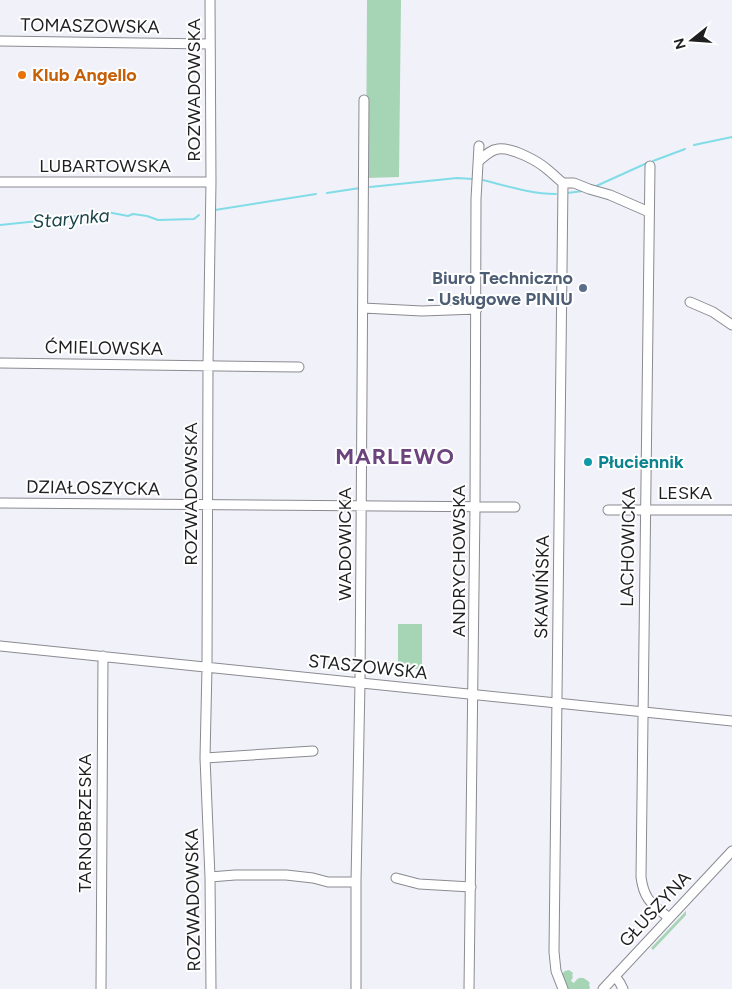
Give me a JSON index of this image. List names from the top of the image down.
{
  "streets": {
    "street": [
      "TOMASZOWSKA",
      "ROZWADOWSKA",
      "LUBARTOWSKA",
      "ĆMIELOWSKA",
      "DZIAŁOSZYCKA",
      "LESKA",
      "WADOWICKA",
      "LACHOWICKA",
      "ANDRYCHOWSKA",
      "SKAWIŃSKA",
      "STASZOWSKA",
      "TARNOBRZESKA",
      "GŁUSZYNA"
    ]
  },
  "crossings": [
    ["TOMASZOWSKA", "ROZWADOWSKA"],
    ["ROZWADOWSKA", "LUBARTOWSKA"],
    ["ROZWADOWSKA", "ĆMIELOWSKA"],
    ["ROZWADOWSKA", "DZIAŁOSZYCKA"],
    ["ROZWADOWSKA", "STASZOWSKA"],
    ["DZIAŁOSZYCKA", "WADOWICKA"],
    ["DZIAŁOSZYCKA", "ANDRYCHOWSKA"],
    ["LESKA", "LACHOWICKA"],
    ["WADOWICKA", "STASZOWSKA"],
    ["LACHOWICKA", "STASZOWSKA"],
    ["LACHOWICKA", "GŁUSZYNA"],
    ["ANDRYCHOWSKA", "STASZOWSKA"],
    ["SKAWIŃSKA", "STASZOWSKA"],
    ["STASZOWSKA", "TARNOBRZESKA"]
  ],
  "districts": ["MARLEWO"],
  "water": ["Starynka"],
  "places": ["Klub Angello", "Biuro Techniczno - Usługowe PINIU", "Płuciennik"],
  "north": "left"
}
